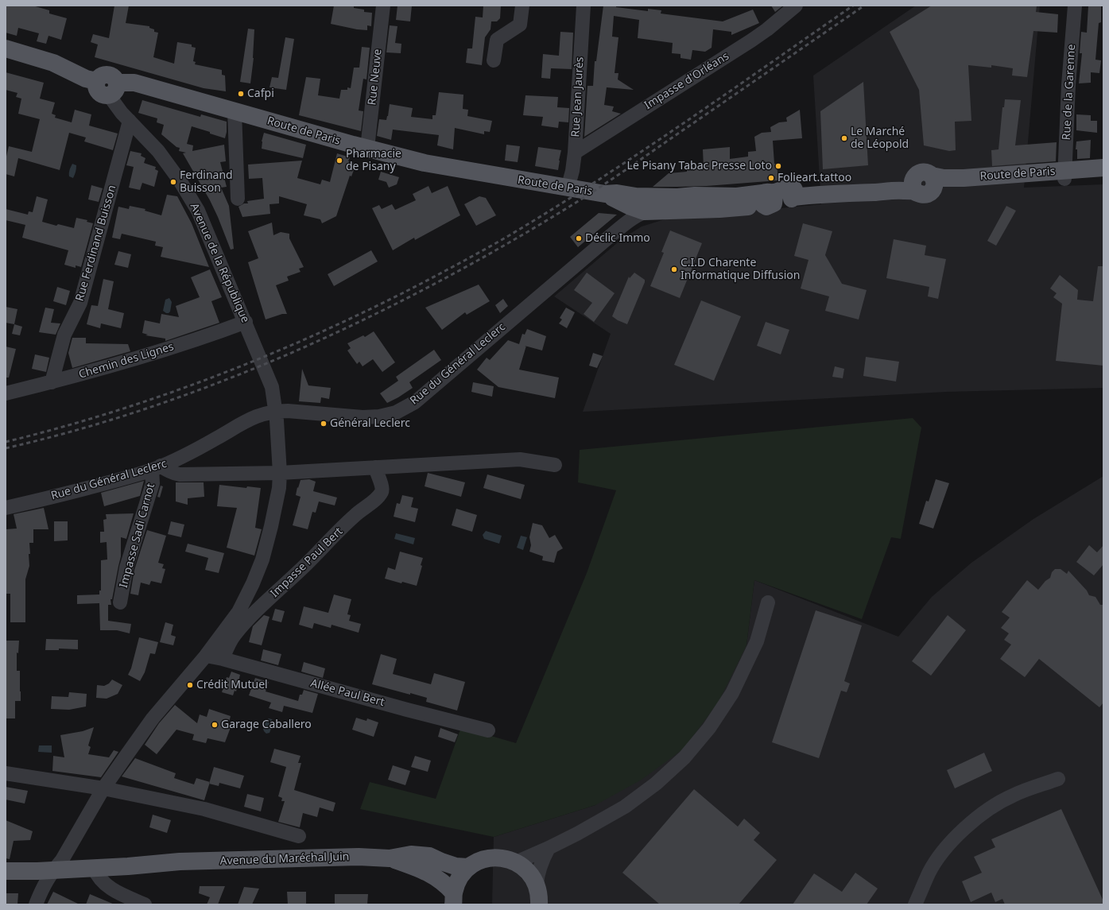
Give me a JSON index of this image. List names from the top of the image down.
{
  "streets": {
    "main road": ["Route de Paris", "Avenue du Maréchal Juin"],
    "street": [
      "Rue Neuve",
      "Impasse d'Orléans",
      "Rue de la Garenne",
      "Rue Jean Jaurès",
      "Rue Ferdinand Buisson",
      "Avenue de la République",
      "Chemin des Lignes",
      "Rue du Général Leclerc",
      "Impasse Sadi Carnot",
      "Impasse Paul Bert",
      "Allée Paul Bert"
    ]
  },
  "crossings": [
    ["Rue Neuve", "Route de Paris"],
    ["Impasse d'Orléans", "Rue Jean Jaurès"],
    ["Rue de la Garenne", "Route de Paris"],
    ["Rue Jean Jaurès", "Route de Paris"],
    ["Route de Paris", "Avenue de la République"],
    ["Route de Paris", "Rue du Général Leclerc"],
    ["Rue Ferdinand Buisson", "Avenue de la République"],
    ["Rue Ferdinand Buisson", "Chemin des Lignes"],
    ["Avenue de la République", "Chemin des Lignes"],
    ["Avenue de la République", "Rue du Général Leclerc"],
    ["Avenue de la République", "Allée Paul Bert"],
    ["Avenue de la République", "Avenue du Maréchal Juin"],
    ["Rue du Général Leclerc", "Impasse Sadi Carnot"],
    ["Impasse Paul Bert", "Allée Paul Bert"]
  ],
  "places": [
    "Cafpi",
    "Le Marché de Léopold",
    "Pharmacie de Pisany",
    "Le Pisany Tabac Presse Loto",
    "Folieart.tattoo",
    "Ferdinand Buisson",
    "Déclic Immo",
    "C.I.D Charente Informatique Diffusion",
    "Général Leclerc",
    "Crédit Mutuel",
    "Garage Caballero"
  ]
}
